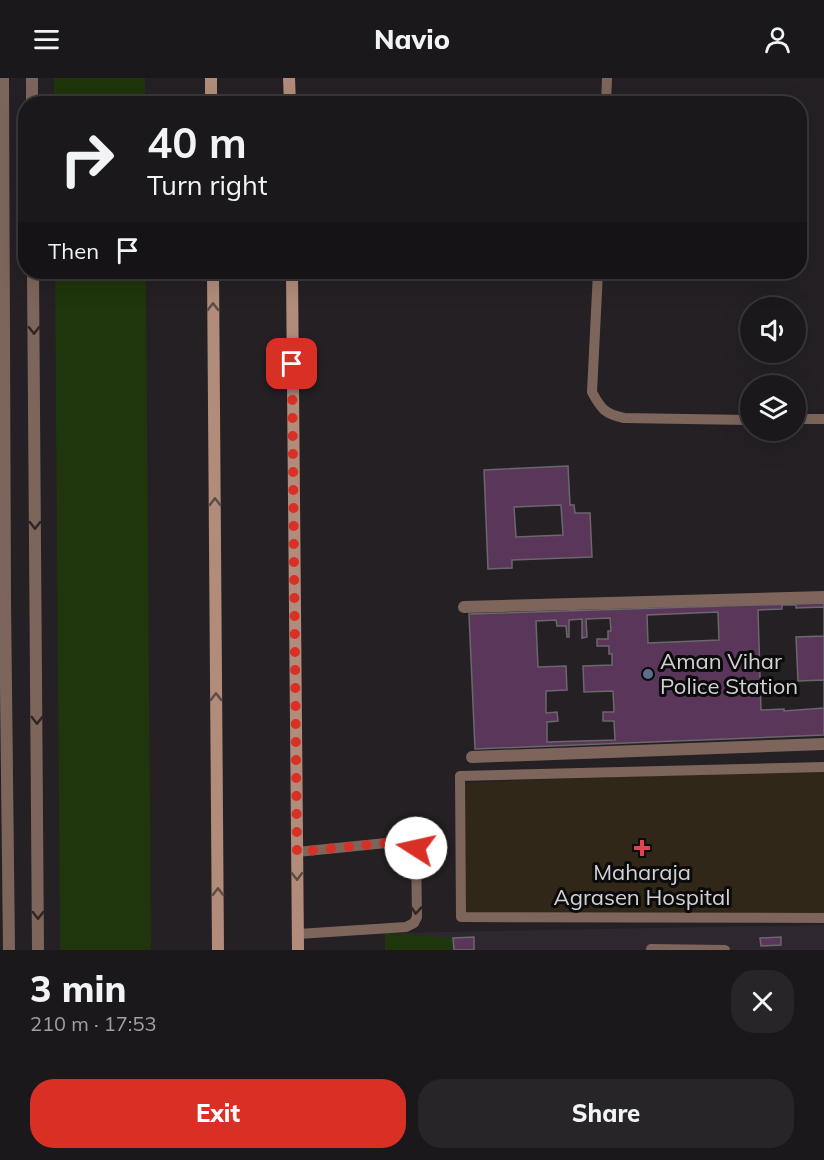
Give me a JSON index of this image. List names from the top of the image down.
{
  "places": {
    "other": ["Aman Vihar Police Station"],
    "health": ["Maharaja Agrasen Hospital"]
  },
  "page": {
    "header": "Navio",
    "turn": ["40 m", "Turn right"],
    "then": "Then",
    "heading": ["3 min", "210 m · 17:53"],
    "buttons": ["Exit", "Share"]
  }
}
